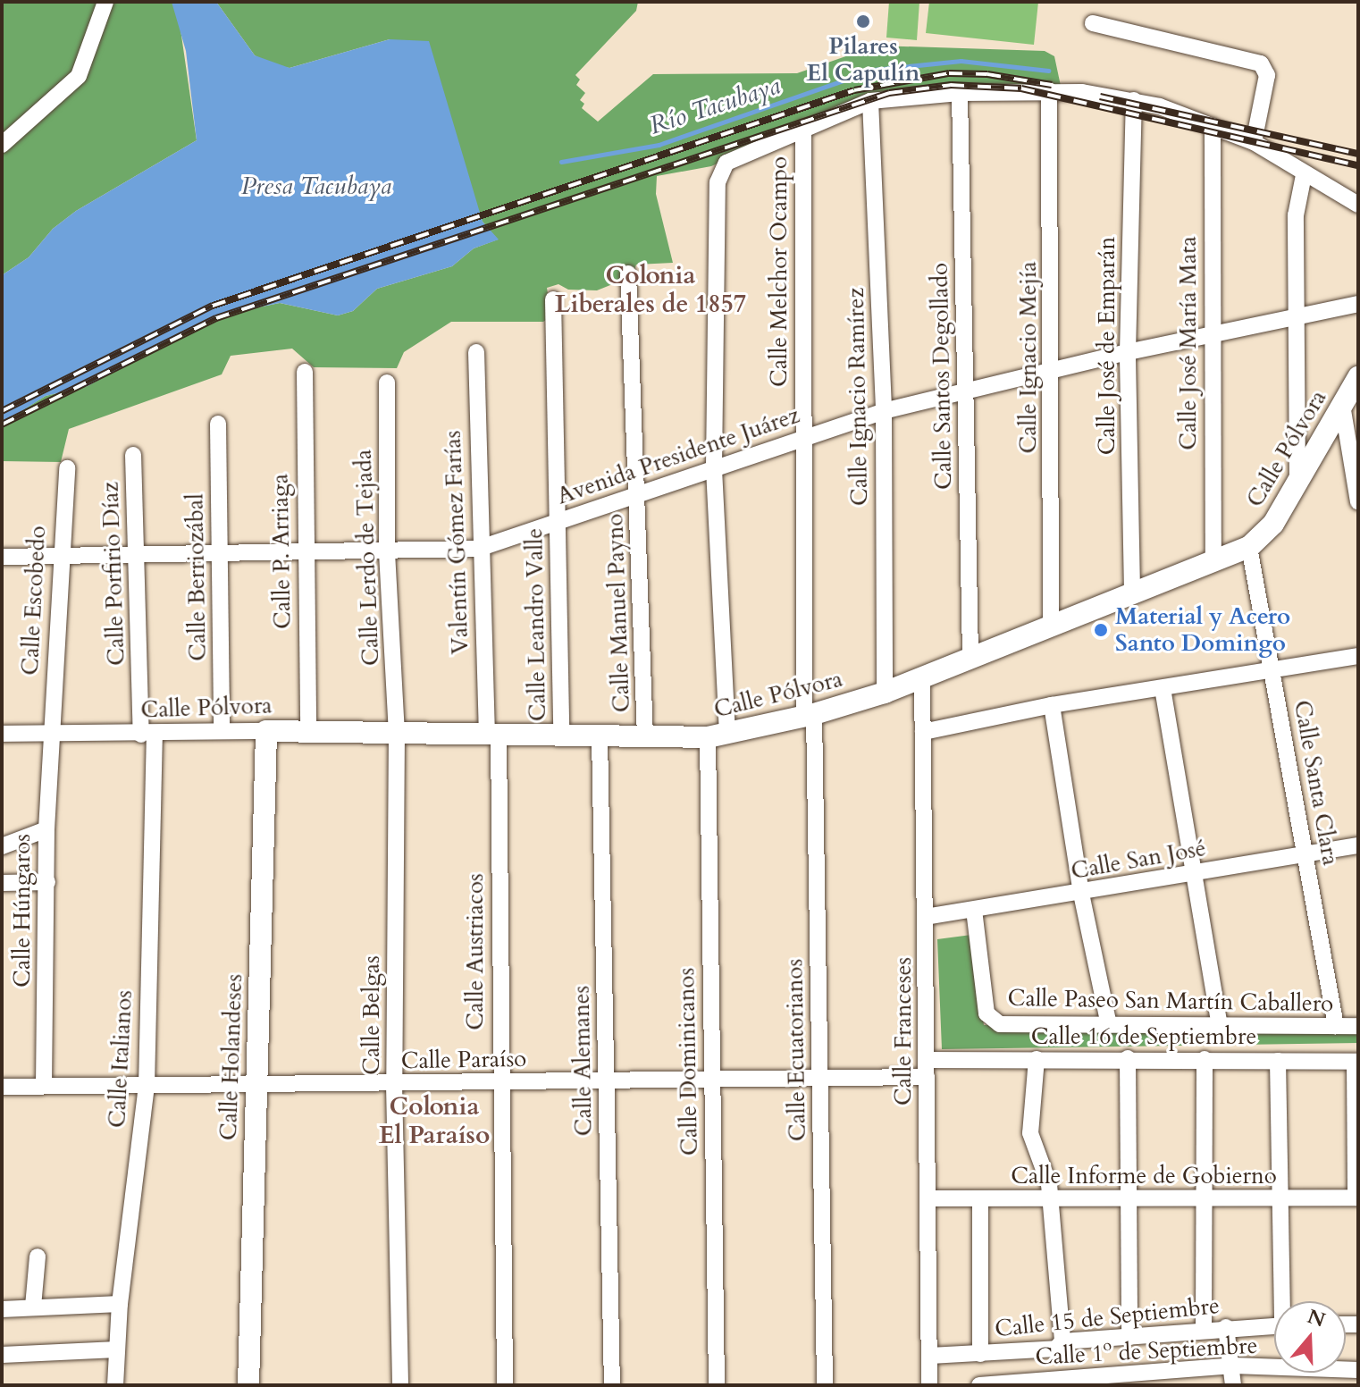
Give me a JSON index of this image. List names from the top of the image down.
{
  "streets": {
    "street": [
      "Calle Melchor Ocampo",
      "Calle José María Mata",
      "Calle José de Emparán",
      "Calle Ignacio Mejía",
      "Calle Santos Degollado",
      "Calle Ignacio Ramírez",
      "Calle Pólvora",
      "Avenida Presidente Juárez",
      "Valentín Gómez Farías",
      "Calle P. Arriaga",
      "Calle Lerdo de Tejada",
      "Calle Porfirio Díaz",
      "Calle Berriozábal",
      "Calle Escobedo",
      "Calle Manuel Payno",
      "Calle Leandro Valle",
      "Calle Santa Clara",
      "Calle San José",
      "Calle Húngaros",
      "Calle Austriacos",
      "Calle Paseo San Martín Caballero",
      "Calle Belgas",
      "Calle Franceses",
      "Calle 16 de Septiembre",
      "Calle Ecuatorianos",
      "Calle Holandeses",
      "Calle Italianos",
      "Calle Paraíso",
      "Calle Alemanes",
      "Calle Dominicanos",
      "Calle Informe de Gobierno",
      "Calle 15 de Septiembre",
      "Calle 1º de Septiembre"
    ]
  },
  "crossings": [
    ["Calle Melchor Ocampo", "Calle Pólvora"],
    ["Calle Melchor Ocampo", "Avenida Presidente Juárez"],
    ["Calle Melchor Ocampo", "Calle Ecuatorianos"],
    ["Calle Melchor Ocampo", "Calle Dominicanos"],
    ["Calle José María Mata", "Calle Pólvora"],
    ["Calle José María Mata", "Avenida Presidente Juárez"],
    ["Calle José de Emparán", "Calle Pólvora"],
    ["Calle José de Emparán", "Avenida Presidente Juárez"],
    ["Calle Ignacio Mejía", "Calle Pólvora"],
    ["Calle Ignacio Mejía", "Avenida Presidente Juárez"],
    ["Calle Santos Degollado", "Calle Pólvora"],
    ["Calle Santos Degollado", "Avenida Presidente Juárez"],
    ["Calle Ignacio Ramírez", "Calle Pólvora"],
    ["Calle Ignacio Ramírez", "Avenida Presidente Juárez"],
    ["Calle Pólvora", "Valentín Gómez Farías"],
    ["Calle Pólvora", "Calle P. Arriaga"],
    ["Calle Pólvora", "Calle Lerdo de Tejada"],
    ["Calle Pólvora", "Calle Porfirio Díaz"],
    ["Calle Pólvora", "Calle Berriozábal"],
    ["Calle Pólvora", "Calle Escobedo"],
    ["Calle Pólvora", "Calle Manuel Payno"],
    ["Calle Pólvora", "Calle Leandro Valle"],
    ["Calle Pólvora", "Calle Santa Clara"],
    ["Calle Pólvora", "Calle Húngaros"],
    ["Calle Pólvora", "Calle Austriacos"],
    ["Calle Pólvora", "Calle Belgas"],
    ["Calle Pólvora", "Calle Franceses"],
    ["Calle Pólvora", "Calle Ecuatorianos"],
    ["Calle Pólvora", "Calle Holandeses"],
    ["Calle Pólvora", "Calle Italianos"],
    ["Calle Pólvora", "Calle Alemanes"],
    ["Calle Pólvora", "Calle Dominicanos"],
    ["Avenida Presidente Juárez", "Valentín Gómez Farías"],
    ["Avenida Presidente Juárez", "Calle P. Arriaga"],
    ["Avenida Presidente Juárez", "Calle Lerdo de Tejada"],
    ["Avenida Presidente Juárez", "Calle Porfirio Díaz"],
    ["Avenida Presidente Juárez", "Calle Berriozábal"],
    ["Avenida Presidente Juárez", "Calle Escobedo"],
    ["Avenida Presidente Juárez", "Calle Manuel Payno"],
    ["Avenida Presidente Juárez", "Calle Leandro Valle"],
    ["Avenida Presidente Juárez", "Calle Dominicanos"],
    ["Valentín Gómez Farías", "Calle Austriacos"],
    ["Calle Lerdo de Tejada", "Calle Belgas"],
    ["Calle Porfirio Díaz", "Calle Italianos"],
    ["Calle Escobedo", "Calle Húngaros"],
    ["Calle Santa Clara", "Calle San José"],
    ["Calle Santa Clara", "Calle Paseo San Martín Caballero"],
    ["Calle San José", "Calle Paseo San Martín Caballero"],
    ["Calle San José", "Calle Franceses"],
    ["Calle Húngaros", "Calle Paraíso"],
    ["Calle Austriacos", "Calle Paraíso"],
    ["Calle Belgas", "Calle Paraíso"],
    ["Calle Franceses", "Calle 16 de Septiembre"],
    ["Calle Franceses", "Calle Paraíso"],
    ["Calle Franceses", "Calle Informe de Gobierno"],
    ["Calle Franceses", "Calle 15 de Septiembre"],
    ["Calle Ecuatorianos", "Calle Paraíso"],
    ["Calle Holandeses", "Calle Paraíso"],
    ["Calle Italianos", "Calle Paraíso"],
    ["Calle Paraíso", "Calle Alemanes"],
    ["Calle Paraíso", "Calle Dominicanos"]
  ],
  "districts": ["Colonia Liberales de 1857", "Colonia El Paraíso"],
  "water": ["Río Tacubaya", "Presa Tacubaya"],
  "places": ["Pilares El Capulín", "Material y Acero Santo Domingo"],
  "north": "top"
}
